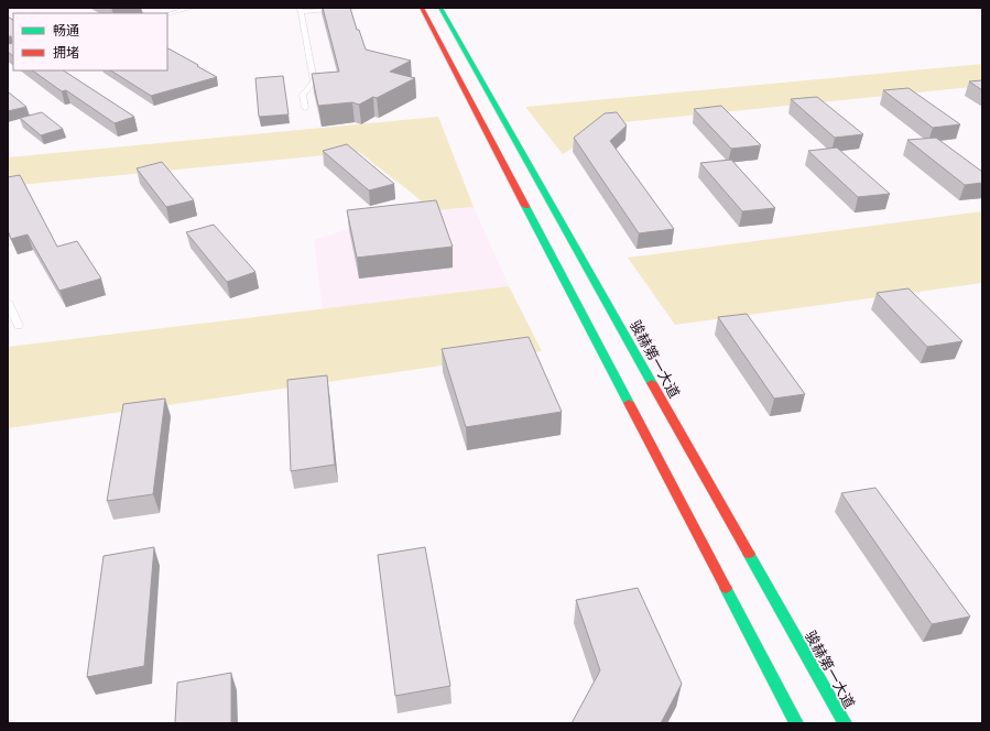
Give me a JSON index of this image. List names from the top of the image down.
{
  "streets": {
    "main road": ["骏赫第一大道"]
  },
  "legend": ["畅通", "拥堵"]
}
